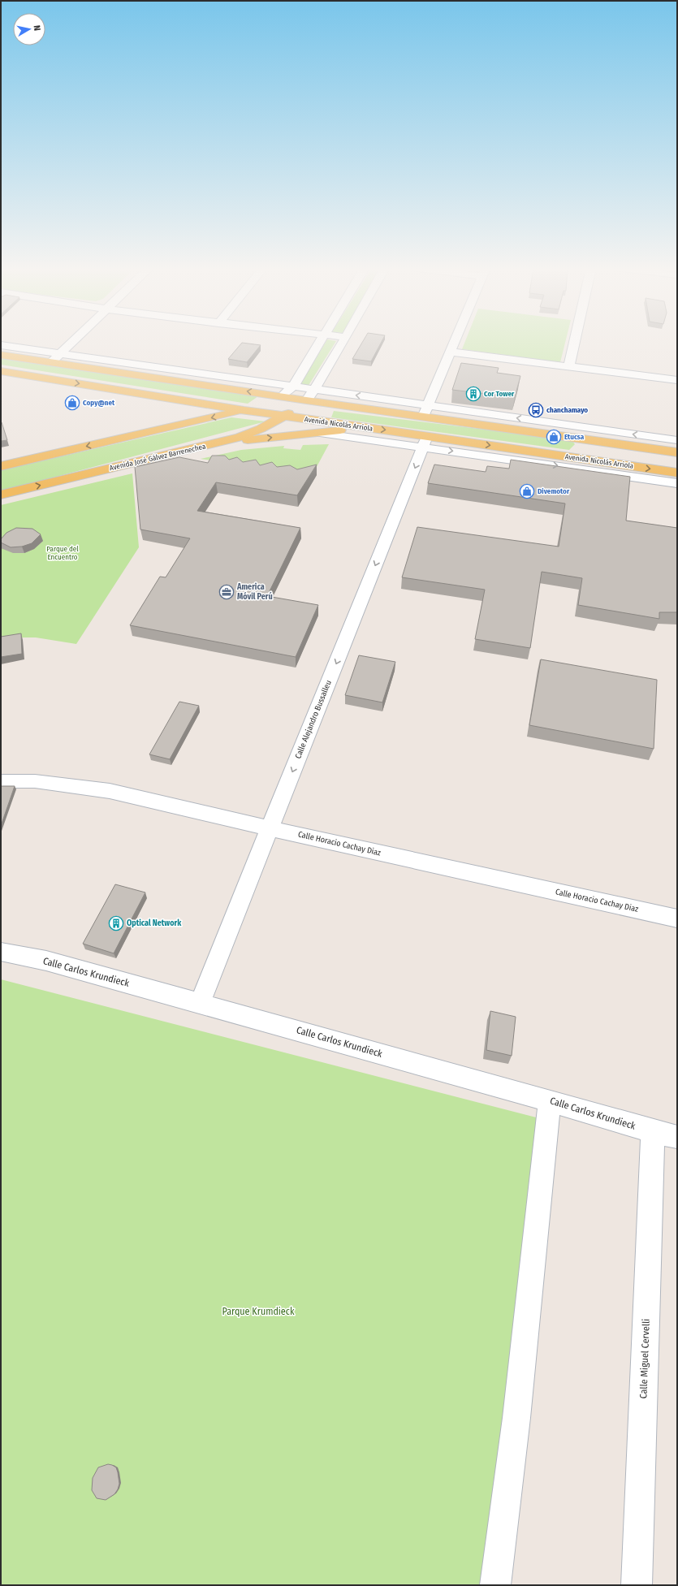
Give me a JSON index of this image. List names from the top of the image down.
{
  "streets": {
    "main road": ["Avenida Nicolás Arriola", "Avenida José Gálvez Barrenechea"],
    "street": [
      "Calle Alejandro Bussalleu",
      "Calle Horacio Cachay Diaz",
      "Calle Carlos Krundieck",
      "Calle Miguel Cervelli"
    ]
  },
  "crossings": [
    ["Avenida Nicolás Arriola", "Avenida José Gálvez Barrenechea"],
    ["Avenida Nicolás Arriola", "Calle Alejandro Bussalleu"],
    ["Calle Alejandro Bussalleu", "Calle Horacio Cachay Diaz"],
    ["Calle Alejandro Bussalleu", "Calle Carlos Krundieck"],
    ["Calle Carlos Krundieck", "Calle Miguel Cervelli"]
  ],
  "one_way": ["Calle Alejandro Bussalleu"],
  "parks": ["Parque del Encuentro", "Parque Krumdieck"],
  "places": {
    "building": ["Cor Tower", "Optical Network"],
    "shop": ["Copy@net", "Etucsa", "Divemotor"],
    "bus stop": ["chanchamayo"],
    "office": ["America Móvil Perú"]
  },
  "north": "right"
}
